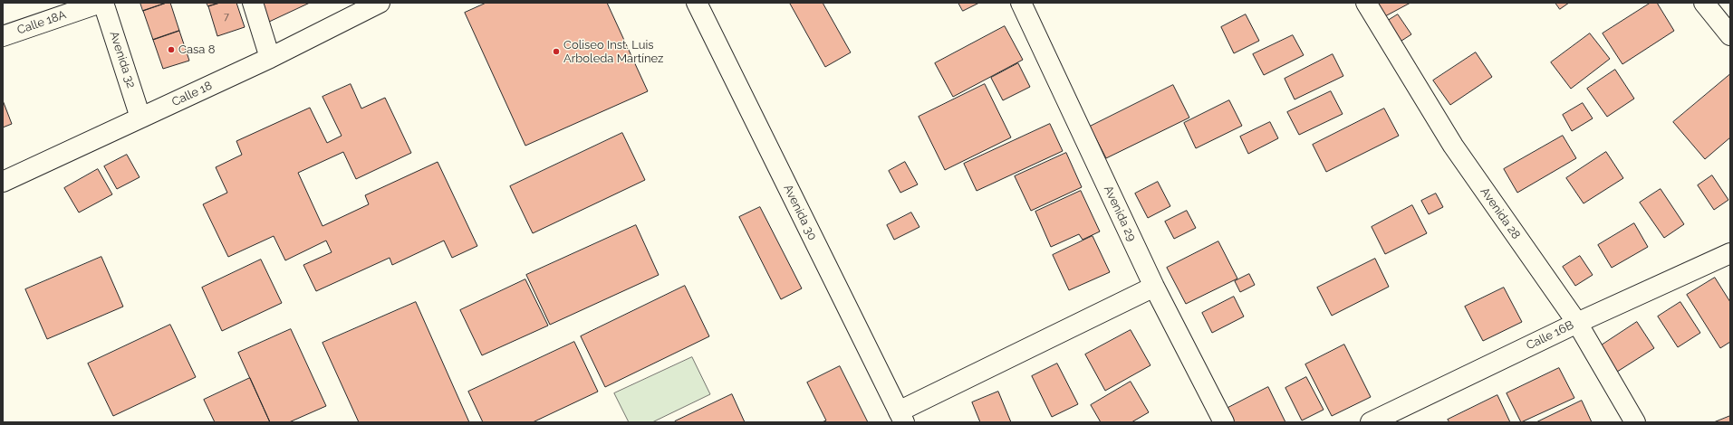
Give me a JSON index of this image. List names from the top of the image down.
{
  "streets": {
    "street": [
      "Calle 18A",
      "Avenida 32",
      "Calle 18",
      "Avenida 30",
      "Avenida 29",
      "Avenida 28",
      "Calle 16B"
    ]
  },
  "crossings": [
    ["Calle 18A", "Avenida 32"],
    ["Avenida 32", "Calle 18"],
    ["Avenida 28", "Calle 16B"]
  ],
  "places": ["Casa 8", "Coliseo Inst. Luis Arboleda Martínez"],
  "house_numbers": ["7"]
}
